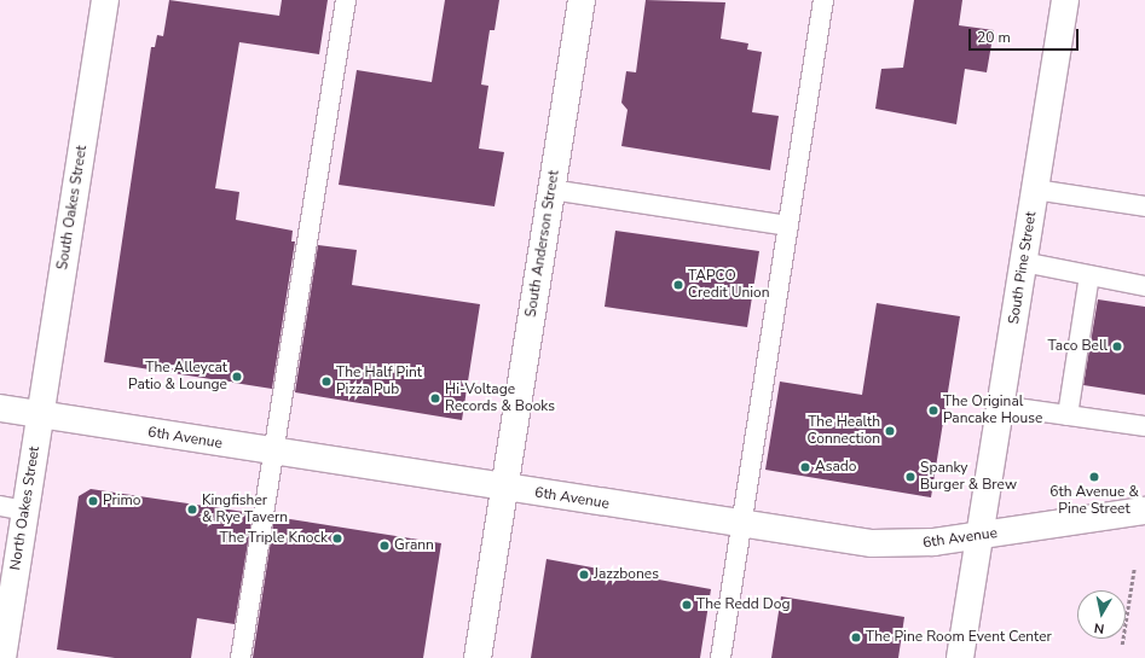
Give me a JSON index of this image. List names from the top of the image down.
{
  "streets": {
    "street": [
      "South Oakes Street",
      "South Anderson Street",
      "South Pine Street",
      "6th Avenue",
      "North Oakes Street"
    ]
  },
  "crossings": [
    ["South Oakes Street", "6th Avenue"],
    ["South Oakes Street", "North Oakes Street"],
    ["South Anderson Street", "6th Avenue"],
    ["South Pine Street", "6th Avenue"],
    ["6th Avenue", "North Oakes Street"]
  ],
  "places": [
    "TAPCO Credit Union",
    "Taco Bell",
    "The Alleycat Patio & Lounge",
    "The Half Pint Pizza Pub",
    "Hi-Voltage Records & Books",
    "The Original Pancake House",
    "The Health Connection",
    "Asado",
    "Spanky Burger & Brew",
    "6th Avenue & Pine Street",
    "Primo",
    "Kingfisher & Rye Tavern",
    "The Triple Knock",
    "Grann",
    "Jazzbones",
    "The Redd Dog",
    "The Pine Room Event Center"
  ],
  "scale_bar": "20 m",
  "north": "bottom"
}
